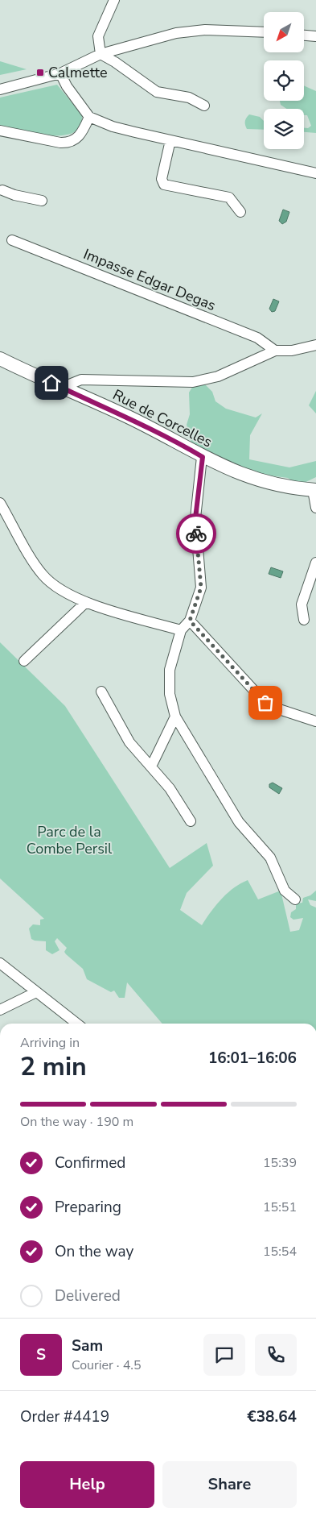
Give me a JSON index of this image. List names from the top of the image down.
{
  "streets": {
    "main road": ["Rue de Corcelles"],
    "street": ["Impasse Edgar Degas"]
  },
  "parks": ["Parc de la Combe Persil"],
  "places": {
    "transit": ["Calmette"]
  },
  "north": "bottom left",
  "page": {
    "heading": ["2 min", "Arriving in", "16:01–16:06"],
    "panel": [
      "Sam",
      "Courier · 4.5",
      "Order #4419",
      "€38.64"
    ],
    "bar": "On the way · 190 m",
    "list": [
      ["Confirmed", "15:39"],
      ["Preparing", "15:51"],
      ["On the way", "15:54"],
      "Delivered"
    ],
    "round": "S",
    "buttons": ["Help", "Share"]
  }
}
